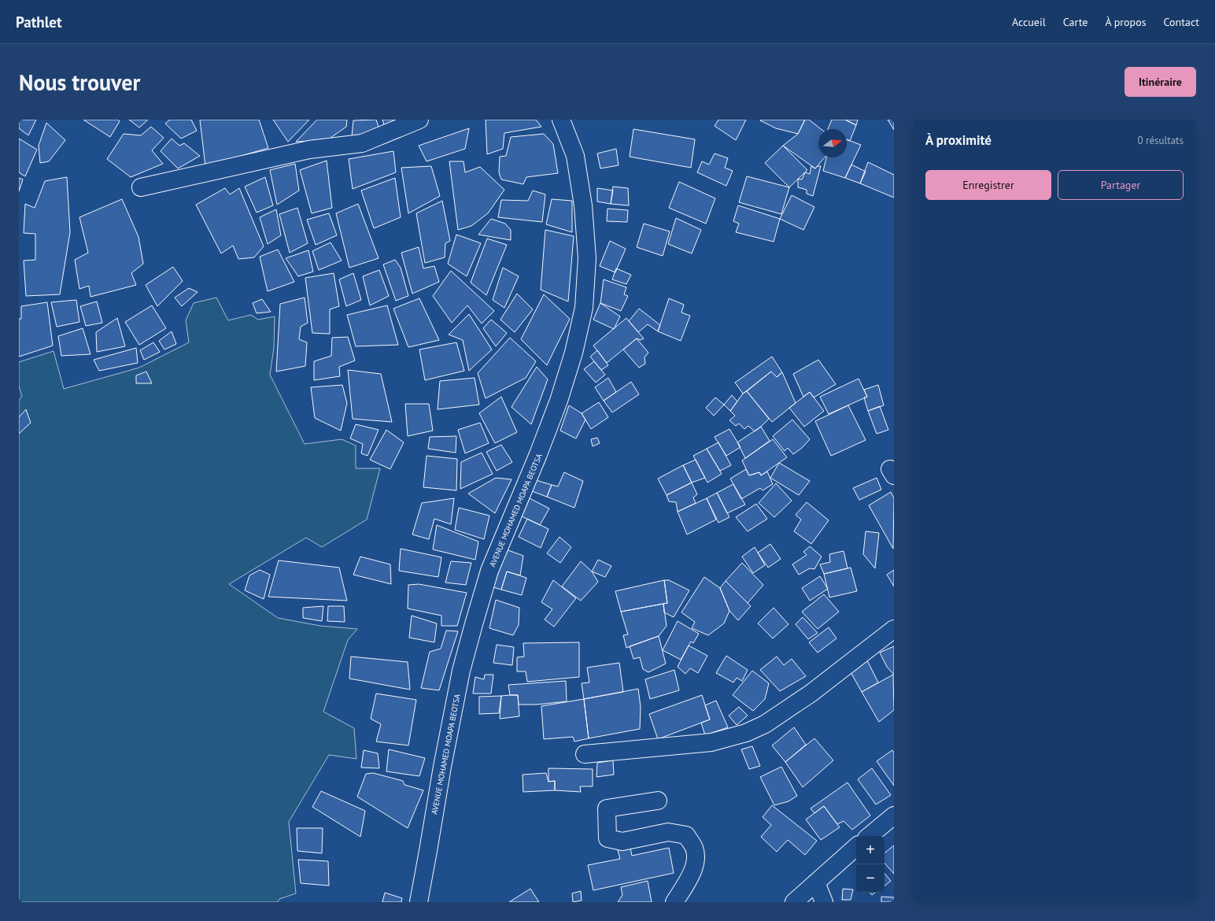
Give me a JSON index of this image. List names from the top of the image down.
{
  "streets": {
    "main road": ["AVENUE MOHAMED MOAPA BEOTSA"]
  },
  "north": "right",
  "page": {
    "header": "Pathlet",
    "nav": [
      "Accueil",
      "Carte",
      "À propos",
      "Contact"
    ],
    "buttons": [
      "Itinéraire",
      ["Enregistrer", "Partager"]
    ],
    "title": "Nous trouver",
    "heading": ["À proximité", "0 résultats"],
    "map_buttons": ["+", "−"]
  }
}
